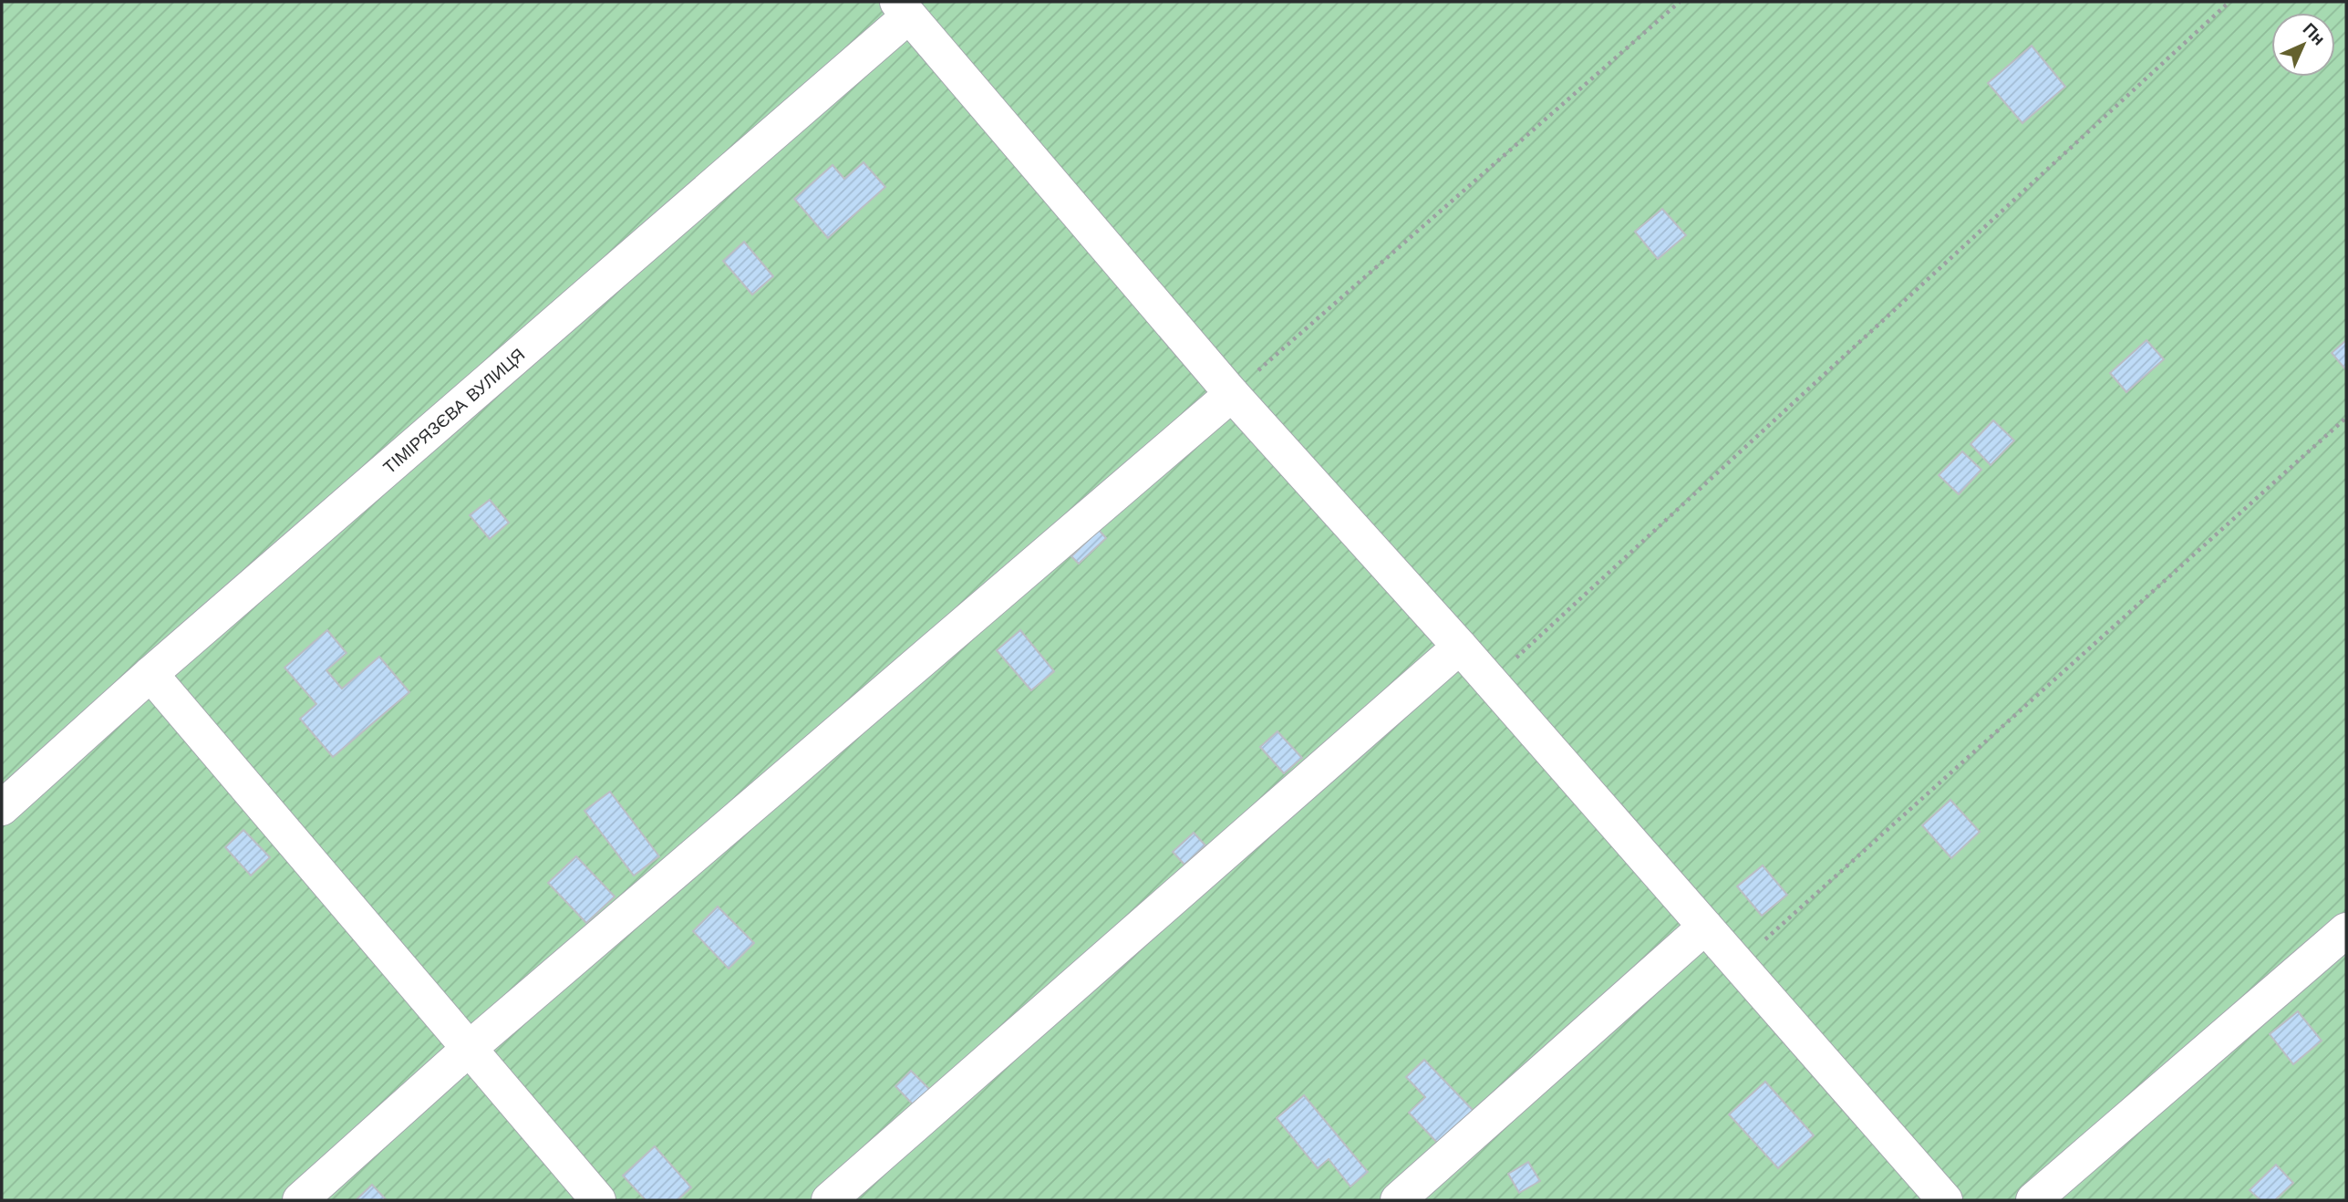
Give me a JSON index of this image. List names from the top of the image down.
{
  "streets": {
    "lane": ["ТІМІРЯЗЄВА ВУЛИЦЯ"]
  },
  "north": "top right"
}
